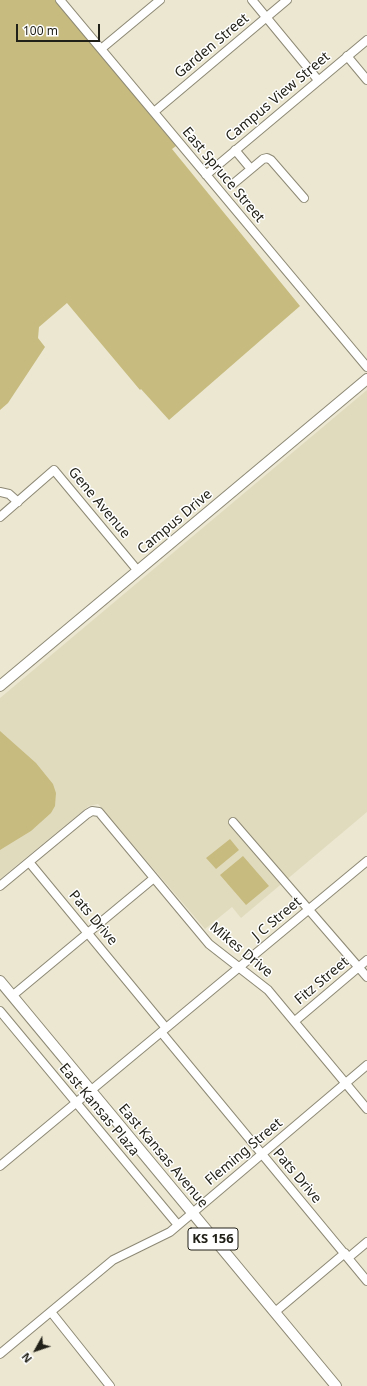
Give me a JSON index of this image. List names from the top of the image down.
{
  "streets": {
    "main road": ["Campus Drive", "East Kansas Avenue", "KS 156"],
    "street": [
      "Garden Street",
      "Campus View Street",
      "East Spruce Street",
      "Gene Avenue",
      "Pats Drive",
      "J C Street",
      "Mikes Drive",
      "Fitz Street",
      "East Kansas Plaza",
      "Fleming Street"
    ]
  },
  "crossings": [
    ["Garden Street", "East Spruce Street"],
    ["Campus View Street", "East Spruce Street"],
    ["Gene Avenue", "Campus Drive"],
    ["Pats Drive", "J C Street"],
    ["Pats Drive", "Mikes Drive"],
    ["Pats Drive", "Fleming Street"],
    ["J C Street", "Mikes Drive"],
    ["J C Street", "East Kansas Plaza"],
    ["J C Street", "East Kansas Avenue"],
    ["Mikes Drive", "Fitz Street"],
    ["Mikes Drive", "Fleming Street"],
    ["East Kansas Plaza", "Fleming Street"],
    ["Fleming Street", "East Kansas Avenue"]
  ],
  "scale_bar": "100 m",
  "north": "bottom left"
}
